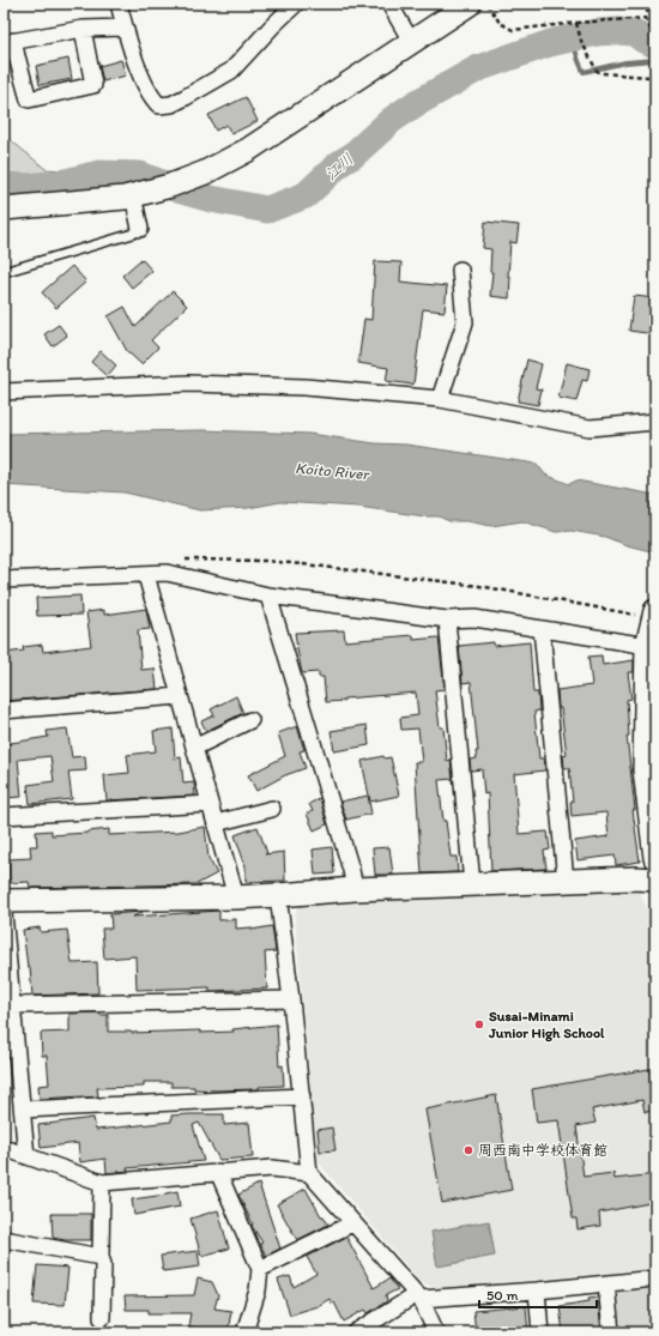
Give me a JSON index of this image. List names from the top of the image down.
{
  "water": ["江川", "Koito River"],
  "places": ["Susai-Minami Junior High School", "周西南中学校体育館"],
  "scale_bar": "50 m"
}
